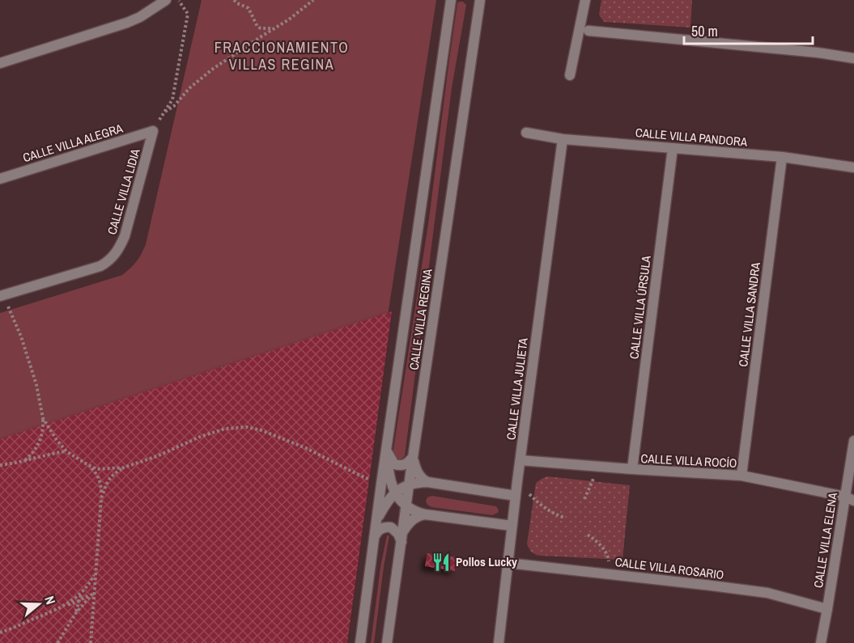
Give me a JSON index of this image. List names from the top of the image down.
{
  "streets": {
    "street": [
      "CALLE VILLA PANDORA",
      "CALLE VILLA ALEGRA",
      "CALLE VILLA LIDIA",
      "CALLE VILLA ÚRSULA",
      "CALLE VILLA SANDRA",
      "CALLE VILLA REGINA",
      "CALLE VILLA JULIETA",
      "CALLE VILLA ROCÍO",
      "CALLE VILLA ELENA",
      "CALLE VILLA ROSARIO"
    ]
  },
  "crossings": [
    ["CALLE VILLA PANDORA", "CALLE VILLA ÚRSULA"],
    ["CALLE VILLA PANDORA", "CALLE VILLA SANDRA"],
    ["CALLE VILLA PANDORA", "CALLE VILLA JULIETA"],
    ["CALLE VILLA ALEGRA", "CALLE VILLA LIDIA"],
    ["CALLE VILLA ÚRSULA", "CALLE VILLA ROCÍO"],
    ["CALLE VILLA SANDRA", "CALLE VILLA ROCÍO"],
    ["CALLE VILLA JULIETA", "CALLE VILLA ROCÍO"],
    ["CALLE VILLA JULIETA", "CALLE VILLA ROSARIO"],
    ["CALLE VILLA ROCÍO", "CALLE VILLA ELENA"],
    ["CALLE VILLA ELENA", "CALLE VILLA ROSARIO"]
  ],
  "districts": ["FRACCIONAMIENTO VILLAS REGINA"],
  "places": {
    "restaurant": ["Pollos Lucky"]
  },
  "scale_bar": "50 m",
  "north": "right"
}
